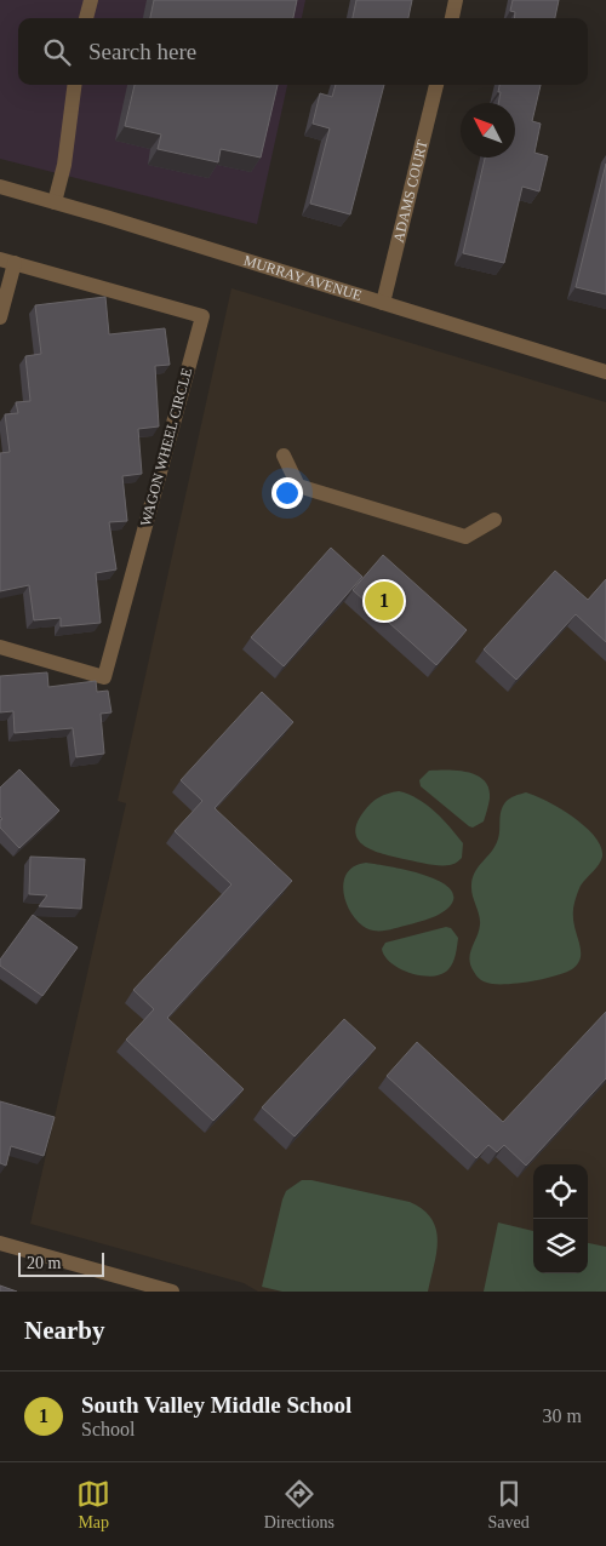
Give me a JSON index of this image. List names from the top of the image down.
{
  "streets": {
    "street": ["ADAMS COURT", "MURRAY AVENUE", "WAGON WHEEL CIRCLE"]
  },
  "crossings": [
    ["ADAMS COURT", "MURRAY AVENUE"]
  ],
  "scale_bar": "20 m",
  "north": "top left",
  "page": {
    "search": "Search here",
    "pins": "1",
    "scale": "20 m",
    "heading": "Nearby",
    "list": [
      {
        "mark": "1",
        "name": "South Valley Middle School",
        "note": "School",
        "value": "30 m"
      }
    ],
    "nav": ["Map", "Directions", "Saved"]
  }
}
